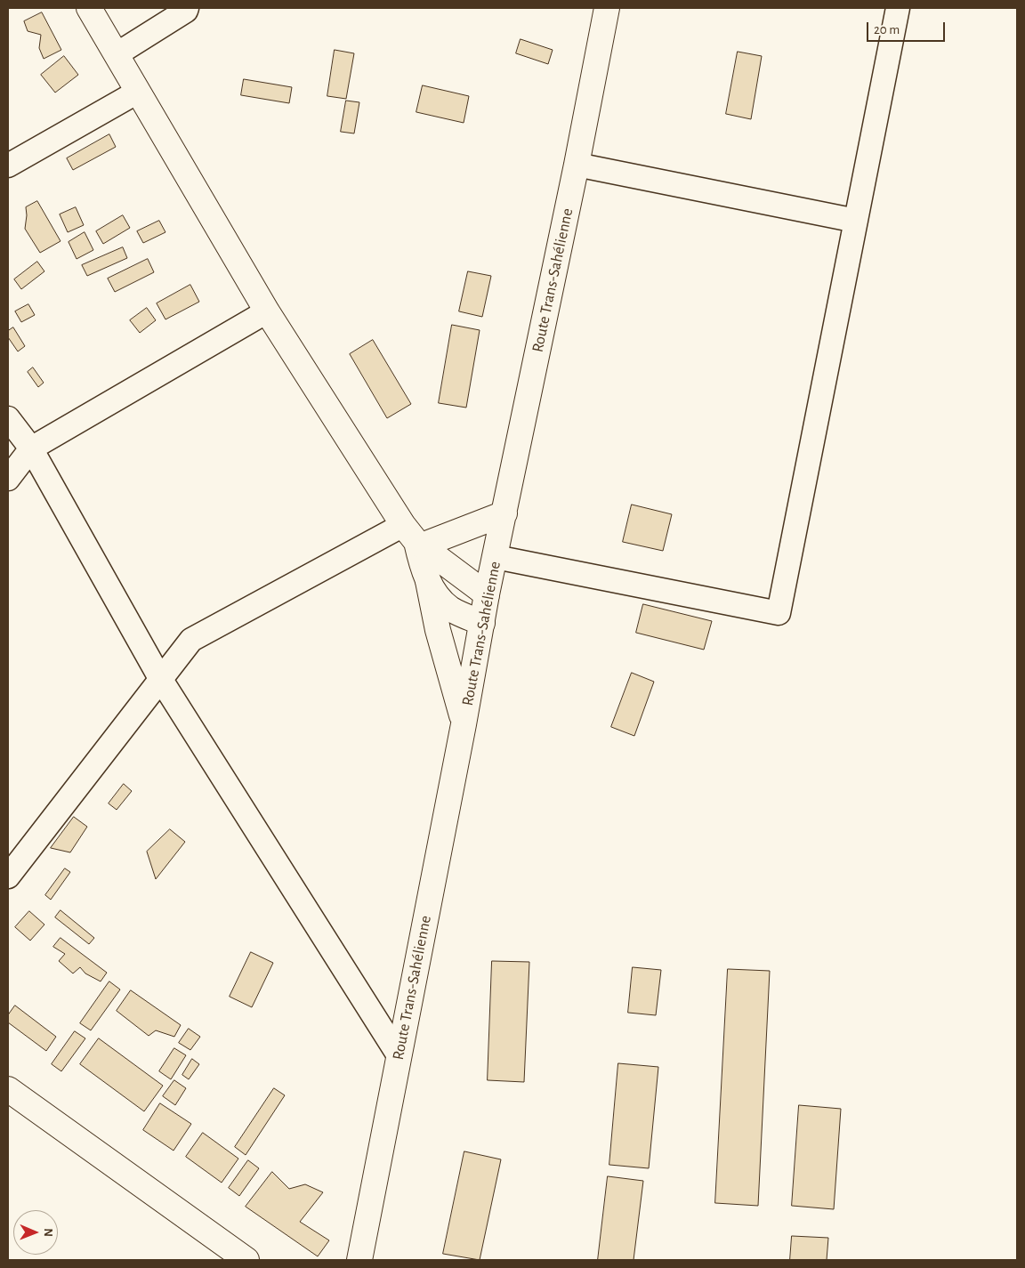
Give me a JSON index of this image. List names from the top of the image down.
{
  "streets": {
    "main road": ["Route Trans-Sahélienne"]
  },
  "scale_bar": "20 m",
  "north": "right"
}
